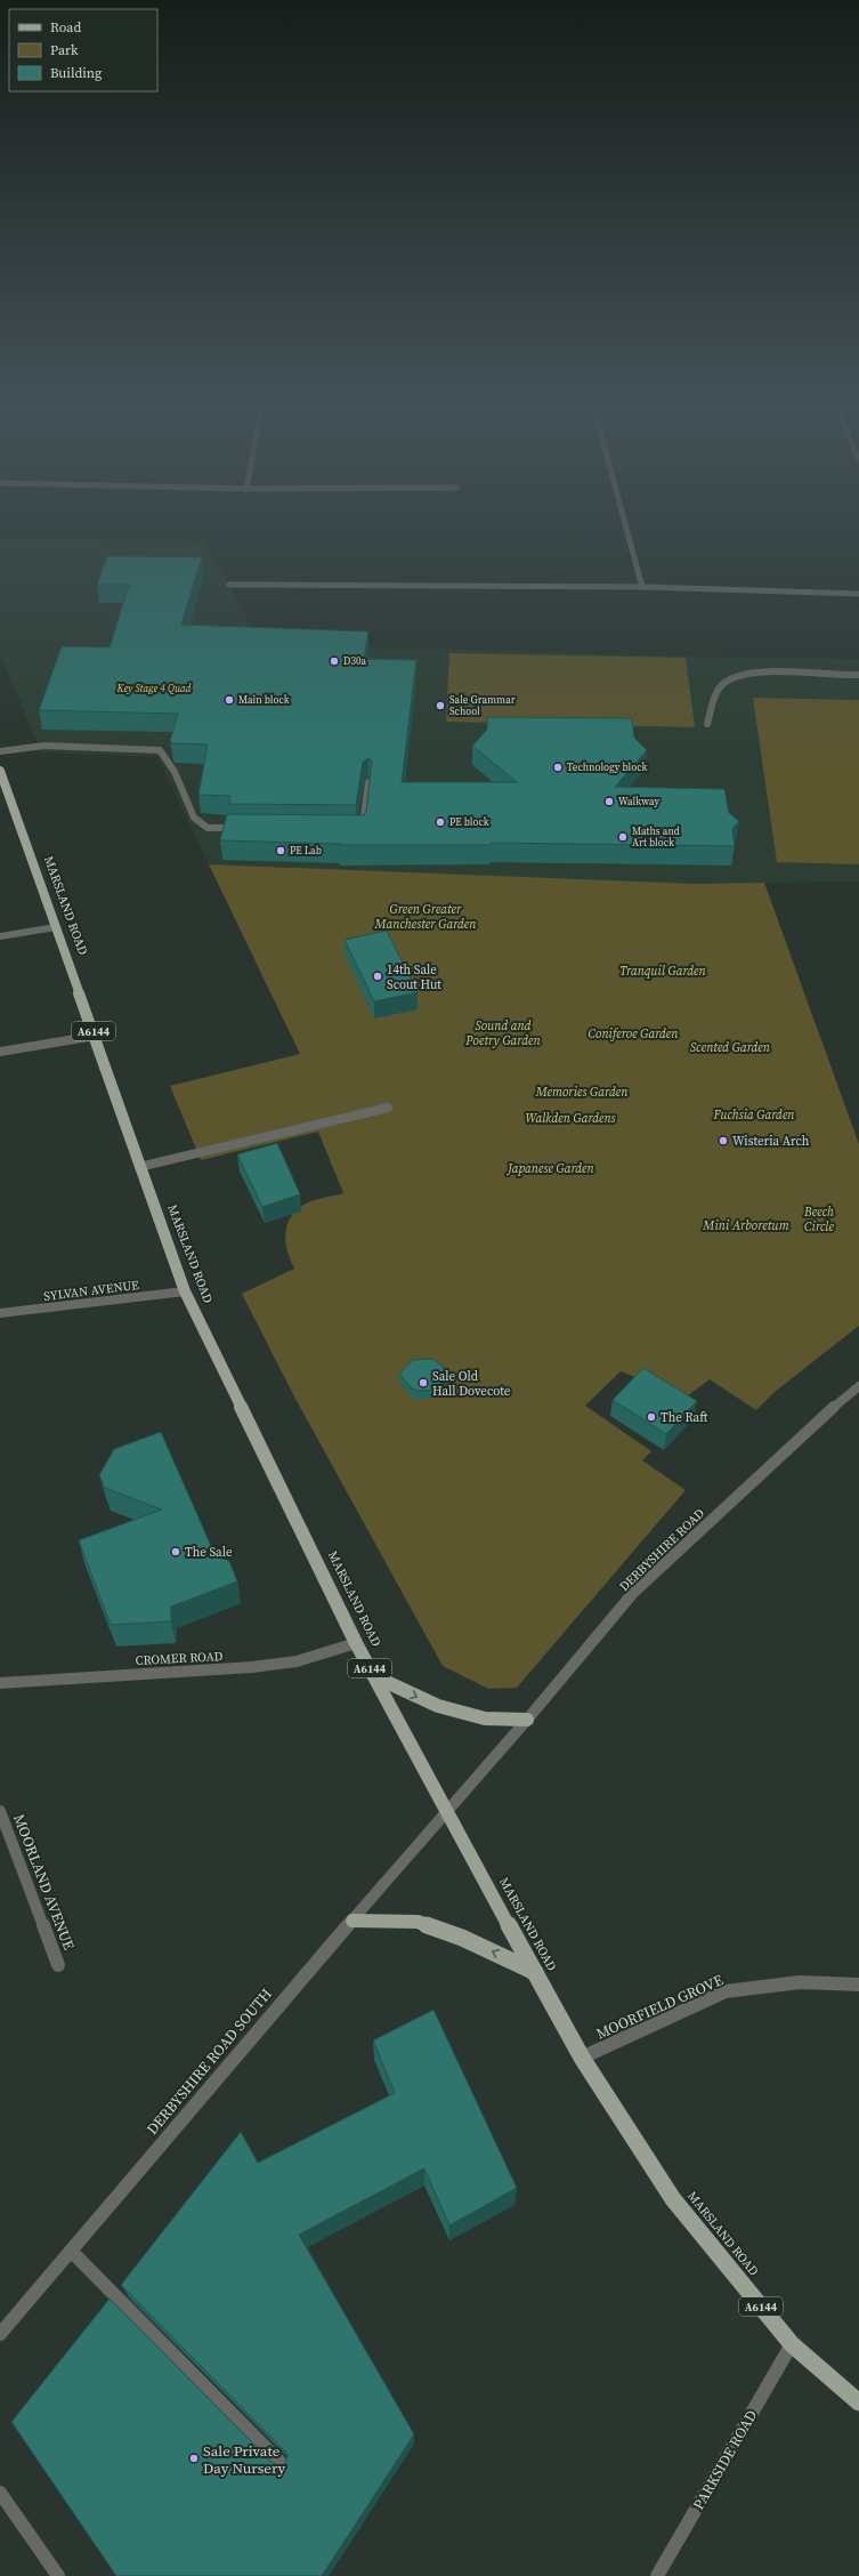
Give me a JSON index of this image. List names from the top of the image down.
{
  "streets": {
    "main road": ["MARSLAND ROAD", "A6144"],
    "street": [
      "SYLVAN AVENUE",
      "DERBYSHIRE ROAD",
      "CROMER ROAD",
      "MOORLAND AVENUE",
      "MOORFIELD GROVE",
      "DERBYSHIRE ROAD SOUTH",
      "PARKSIDE ROAD"
    ]
  },
  "crossings": [
    ["MARSLAND ROAD", "SYLVAN AVENUE"],
    ["MARSLAND ROAD", "DERBYSHIRE ROAD"],
    ["MARSLAND ROAD", "CROMER ROAD"],
    ["MARSLAND ROAD", "MOORFIELD GROVE"],
    ["MARSLAND ROAD", "DERBYSHIRE ROAD SOUTH"],
    ["MARSLAND ROAD", "PARKSIDE ROAD"],
    ["DERBYSHIRE ROAD", "DERBYSHIRE ROAD SOUTH"]
  ],
  "parks": [
    "Key Stage 4 Quad",
    "Green Greater Manchester Garden",
    "Tranquil Garden",
    "Sound and Poetry Garden",
    "Coniferoe Garden",
    "Scented Garden",
    "Memories Garden",
    "Fuchsia Garden",
    "Walkden Gardens",
    "Japanese Garden",
    "Beech Circle",
    "Mini Arboretum"
  ],
  "places": [
    "D30a",
    "Main block",
    "Sale Grammar School",
    "Technology block",
    "Walkway",
    "PE block",
    "Maths and Art block",
    "PE Lab",
    "14th Sale Scout Hut",
    "Wisteria Arch",
    "Sale Old Hall Dovecote",
    "The Raft",
    "The Sale",
    "Sale Private Day Nursery"
  ],
  "legend": ["Road", "Park", "Building"]
}
